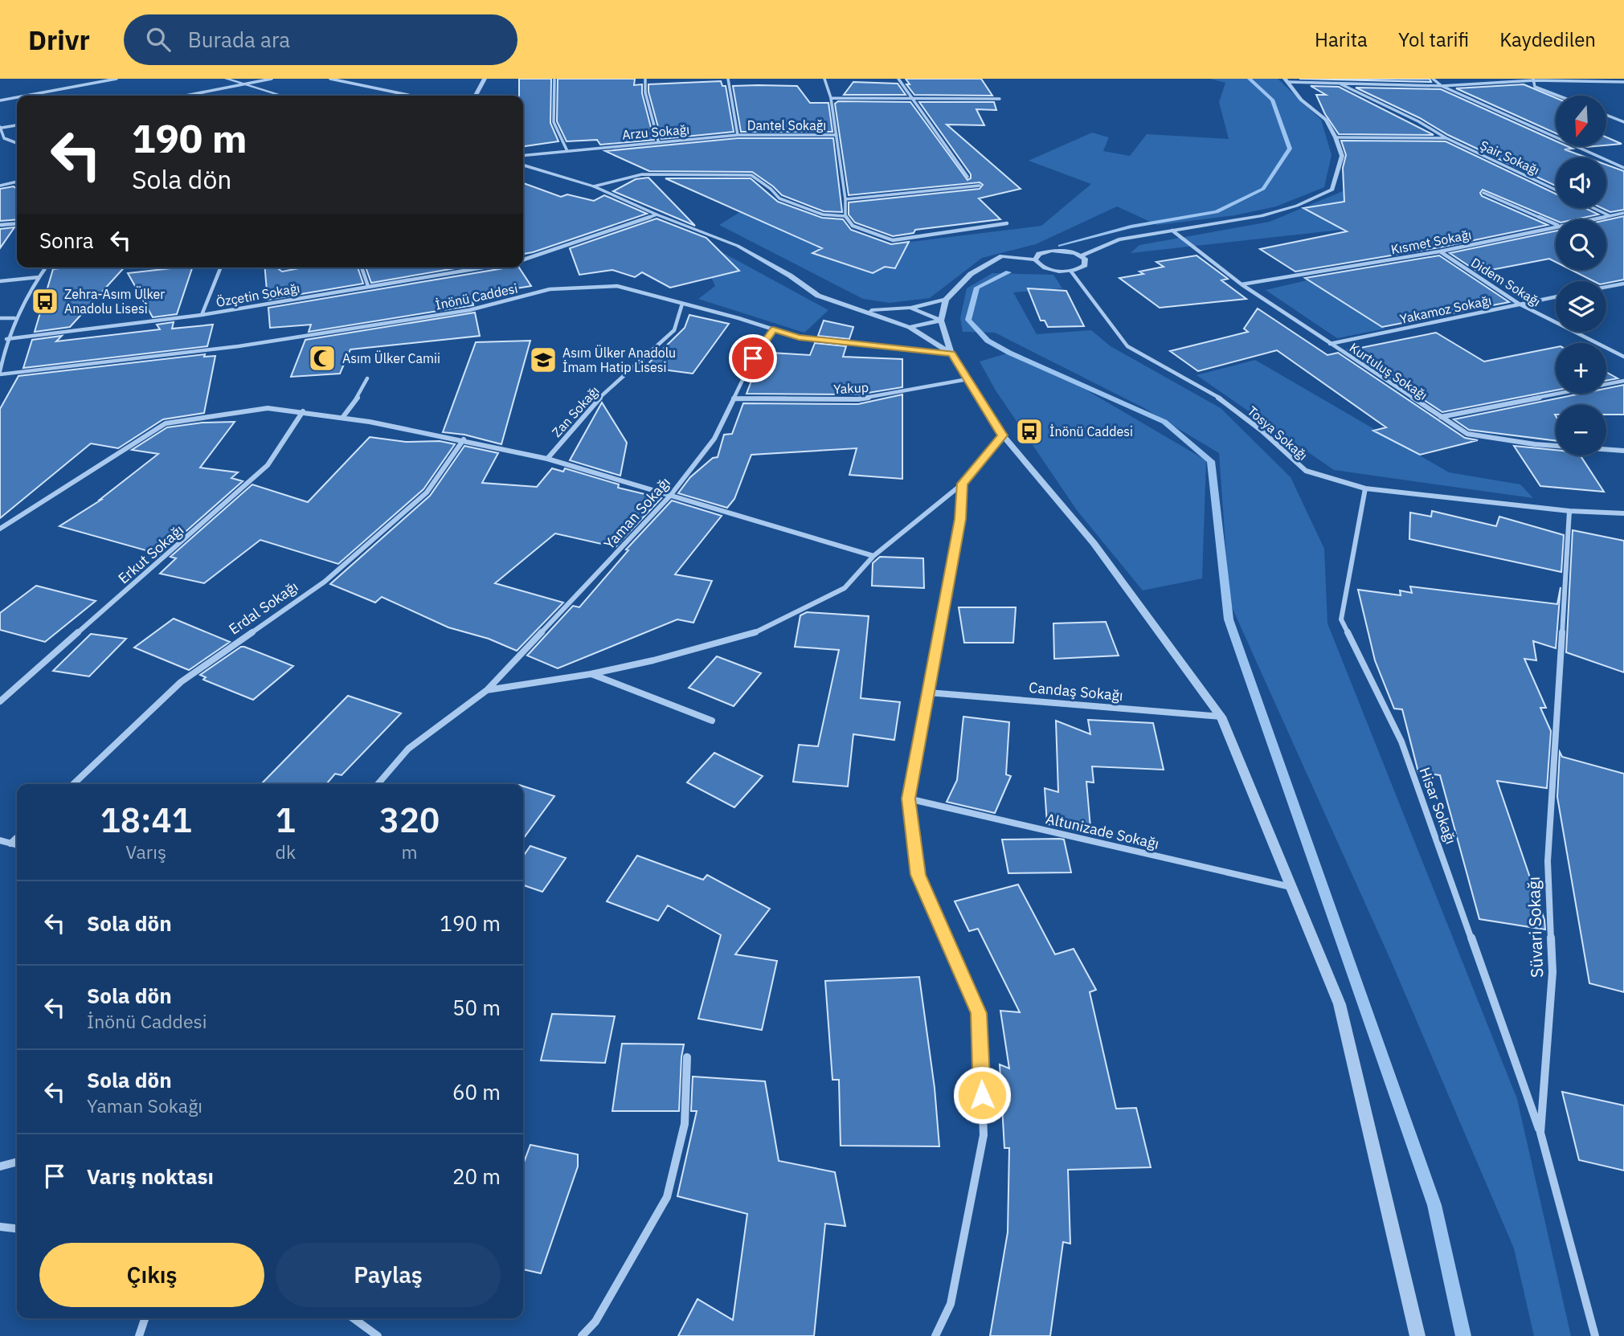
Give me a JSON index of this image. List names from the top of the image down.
{
  "streets": {
    "street": [
      "Dantel Sokağı",
      "Arzu Sokağı",
      "Şair Sokağı",
      "Kısmet Sokağı",
      "Didem Sokağı",
      "Özçetin Sokağı",
      "İnönü Caddesi",
      "Yakamoz Sokağı",
      "Kurtuluş Sokağı",
      "Yakup",
      "Zan Sokağı",
      "Tosya Sokağı",
      "Yaman Sokağı",
      "Erkut Sokağı",
      "Erdal Sokağı",
      "Candaş Sokağı",
      "Hisar Sokağı",
      "Altunizade Sokağı",
      "Süvari Sokağı"
    ]
  },
  "crossings": [
    ["Dantel Sokağı", "Arzu Sokağı"],
    ["Kısmet Sokağı", "Didem Sokağı"],
    ["Kısmet Sokağı", "Kurtuluş Sokağı"],
    ["Didem Sokağı", "Yakamoz Sokağı"],
    ["İnönü Caddesi", "Zan Sokağı"],
    ["İnönü Caddesi", "Yaman Sokağı"],
    ["Yakamoz Sokağı", "Kurtuluş Sokağı"],
    ["Yakup", "Yaman Sokağı"],
    ["Tosya Sokağı", "Hisar Sokağı"],
    ["Tosya Sokağı", "Süvari Sokağı"],
    ["Hisar Sokağı", "Süvari Sokağı"]
  ],
  "places": {
    "bus stop": ["Zehra-Asım Ülker Anadolu Lisesi", "İnönü Caddesi"],
    "mosque": ["Asım Ülker Camii"],
    "school or university": ["Asım Ülker Anadolu İmam Hatip Lisesi"]
  },
  "north": "bottom",
  "page": {
    "header": "Drivr",
    "search": "Burada ara",
    "nav": ["Harita", "Yol tarifi", "Kaydedilen"],
    "map_buttons": ["+", "−"],
    "turn": ["190 m", "Sola dön"],
    "then": "Sonra",
    "eta": [
      "18:41",
      "Varış",
      "1",
      "dk",
      "320",
      "m"
    ],
    "list": [
      {
        "name": "Sola dön",
        "value": "190 m"
      },
      {
        "name": "Sola dön",
        "note": "İnönü Caddesi",
        "value": "50 m"
      },
      {
        "name": "Sola dön",
        "note": "Yaman Sokağı",
        "value": "60 m"
      },
      {
        "name": "Varış noktası",
        "value": "20 m"
      }
    ],
    "buttons": ["Çıkış", "Paylaş"]
  }
}
